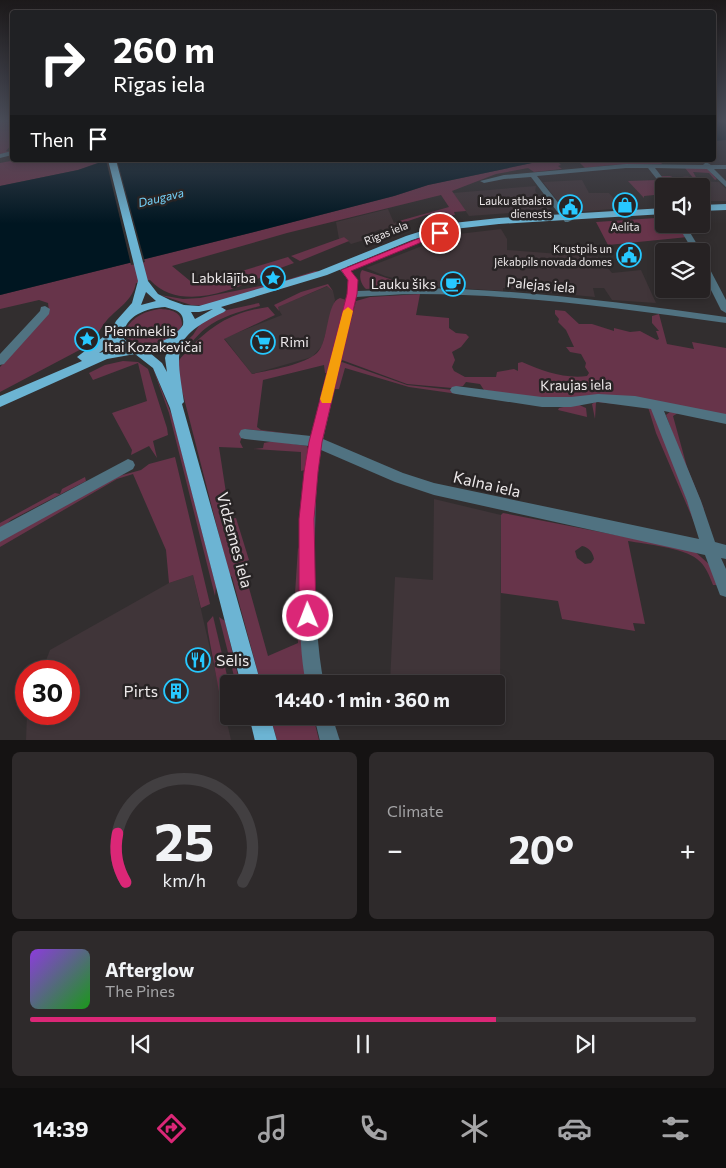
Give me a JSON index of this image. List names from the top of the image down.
{
  "streets": {
    "main road": ["Rīgas iela", "Vidzemes iela"],
    "street": ["Palejas iela", "Kraujas iela", "Kalna iela"]
  },
  "crossings": [
    ["Rīgas iela", "Vidzemes iela"]
  ],
  "water": ["Daugava"],
  "places": {
    "shop": ["Aelita"],
    "public building": ["Lauku atbalsta dienests", "Krustpils un Jēkabpils novada domes"],
    "place": ["Labklājība", "Piemineklis Itai Kozakevičai"],
    "cafe": ["Lauku šiks"],
    "supermarket": ["Rimi"],
    "restaurant": ["Sēlis"],
    "building": ["Pirts"]
  },
  "page": {
    "turn": ["260 m", "Rīgas iela"],
    "then": "Then",
    "limit": "30",
    "trip": "14:40 · 1 min · 360 m",
    "tile": "Climate",
    "heat": ["−", "20°", "+"],
    "song": ["Afterglow", "The Pines"],
    "tabs": "14:39",
    "gauge": ["25", "km/h"]
  }
}
